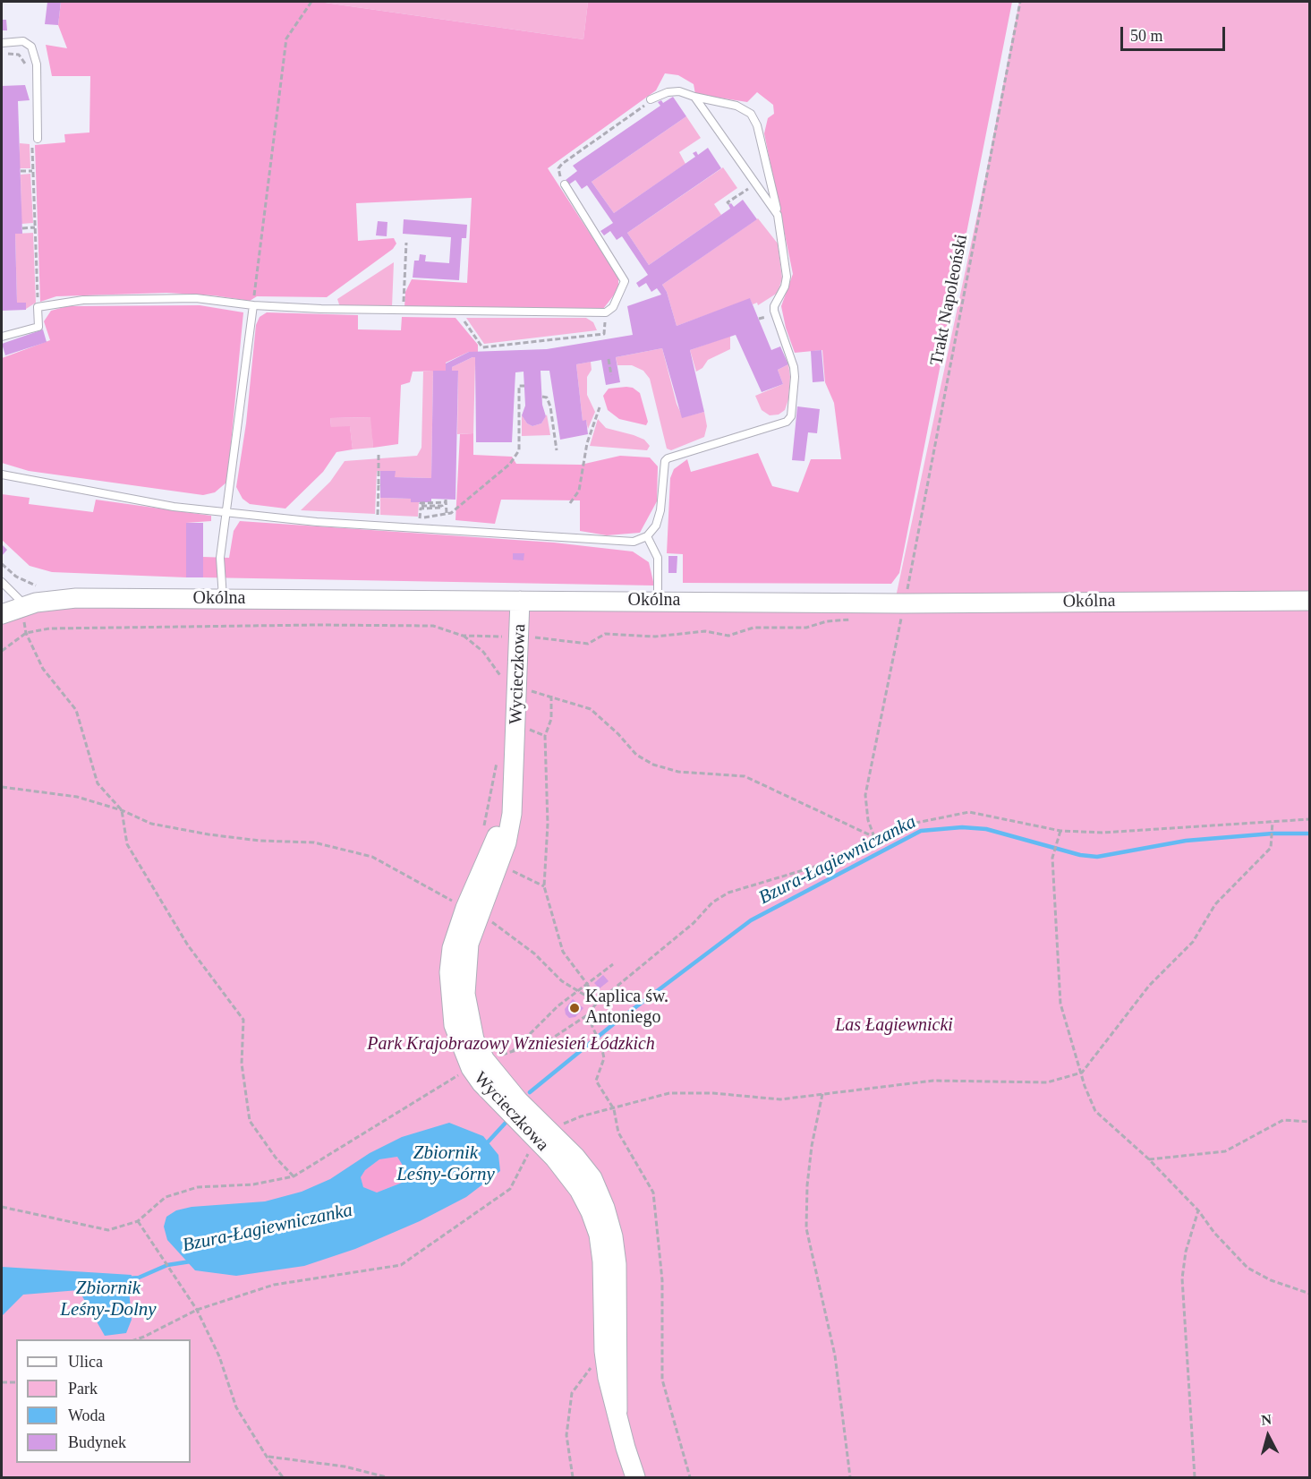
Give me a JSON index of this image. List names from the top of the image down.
{
  "streets": {
    "street": ["Okólna", "Wycieczkowa"],
    "path": ["Trakt Napoleoński"]
  },
  "crossings": [
    ["Trakt Napoleoński", "Okólna"],
    ["Okólna", "Wycieczkowa"]
  ],
  "water": ["Bzura-Łagiewniczanka", "Zbiornik Leśny-Górny", "Zbiornik Leśny-Dolny"],
  "parks": ["Las Łagiewnicki", "Park Krajobrazowy Wzniesień Łódzkich"],
  "places": ["Kaplica św. Antoniego"],
  "legend": [
    "Ulica",
    "Park",
    "Woda",
    "Budynek"
  ],
  "scale_bar": "50 m",
  "north": "top"
}
